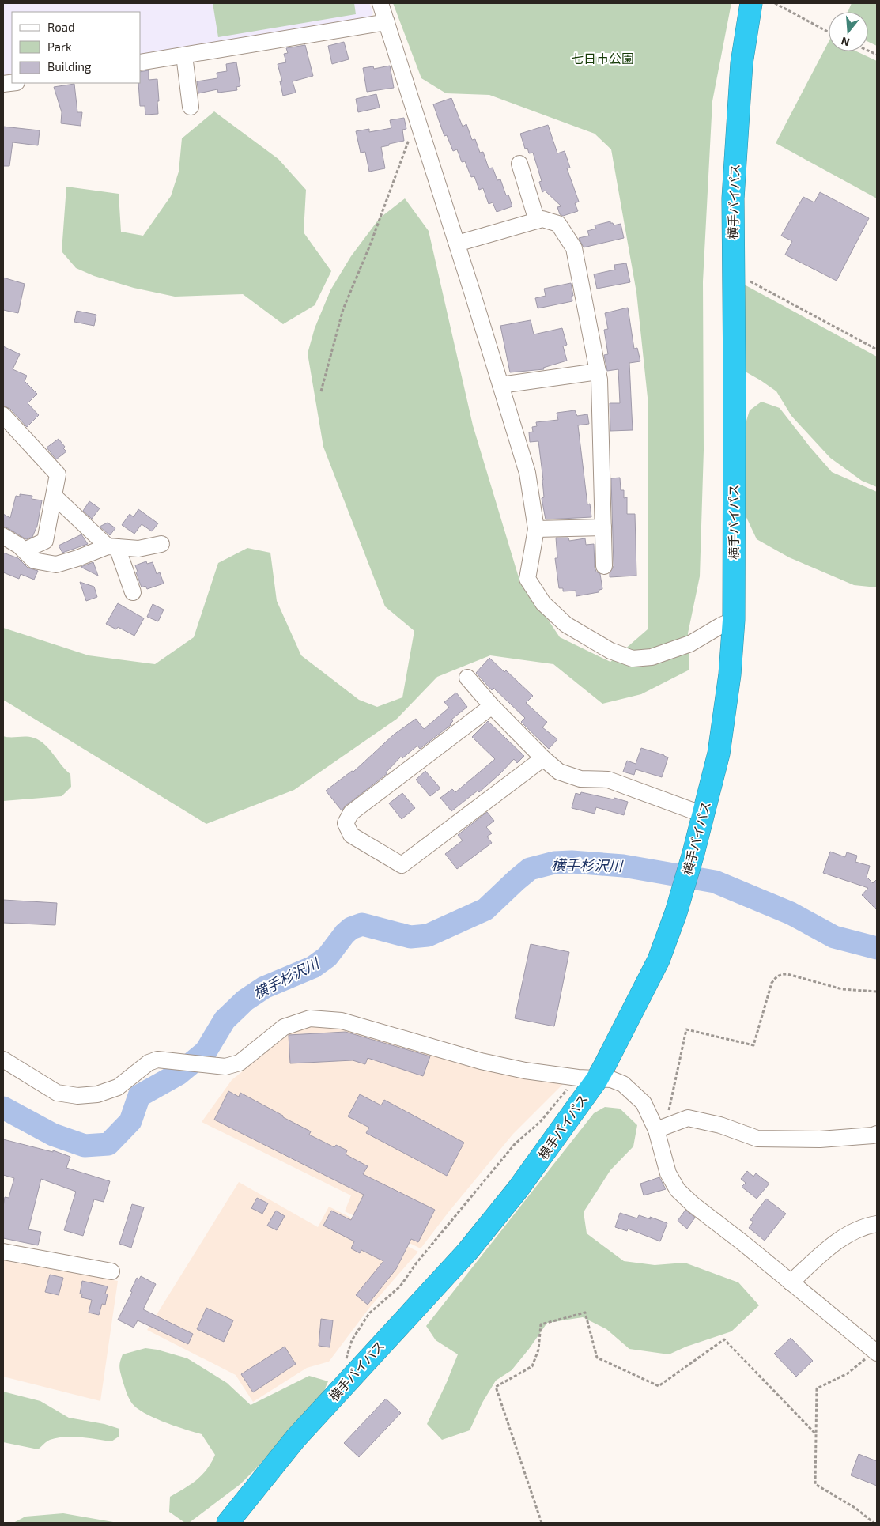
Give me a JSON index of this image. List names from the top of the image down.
{
  "streets": {
    "highway": ["横手バイパス"]
  },
  "water": ["横手杉沢川"],
  "parks": ["七日市公園"],
  "legend": ["Road", "Park", "Building"],
  "north": "bottom"
}
